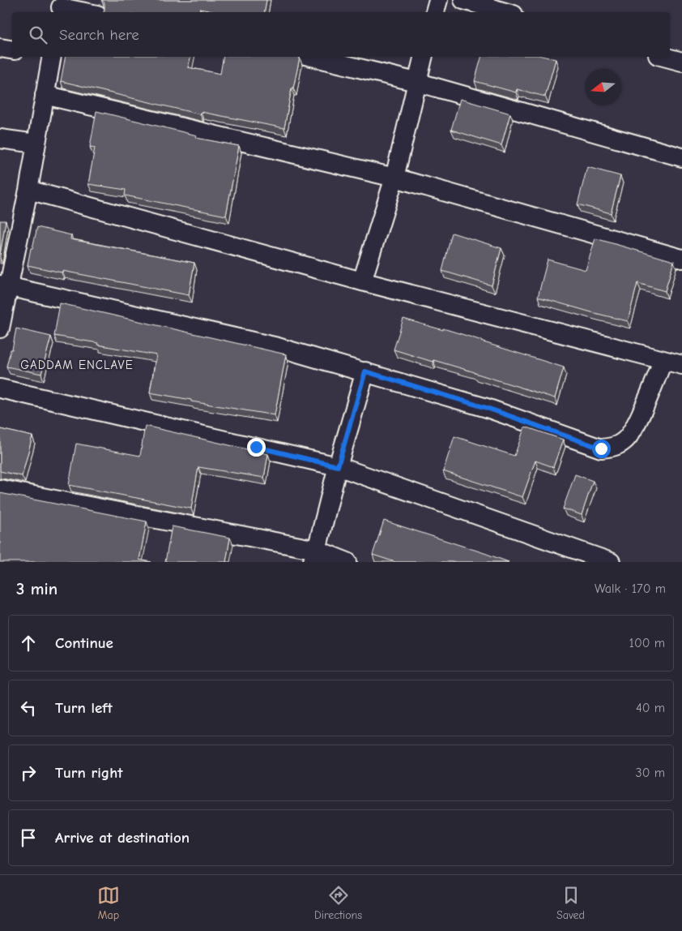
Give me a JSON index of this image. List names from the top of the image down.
{
  "districts": ["GADDAM ENCLAVE"],
  "north": "left",
  "page": {
    "search": "Search here",
    "heading": ["3 min", "Walk · 170 m"],
    "list": [
      ["Continue", "100 m"],
      ["Turn left", "40 m"],
      ["Turn right", "30 m"],
      "Arrive at destination"
    ],
    "nav": ["Map", "Directions", "Saved"]
  }
}
